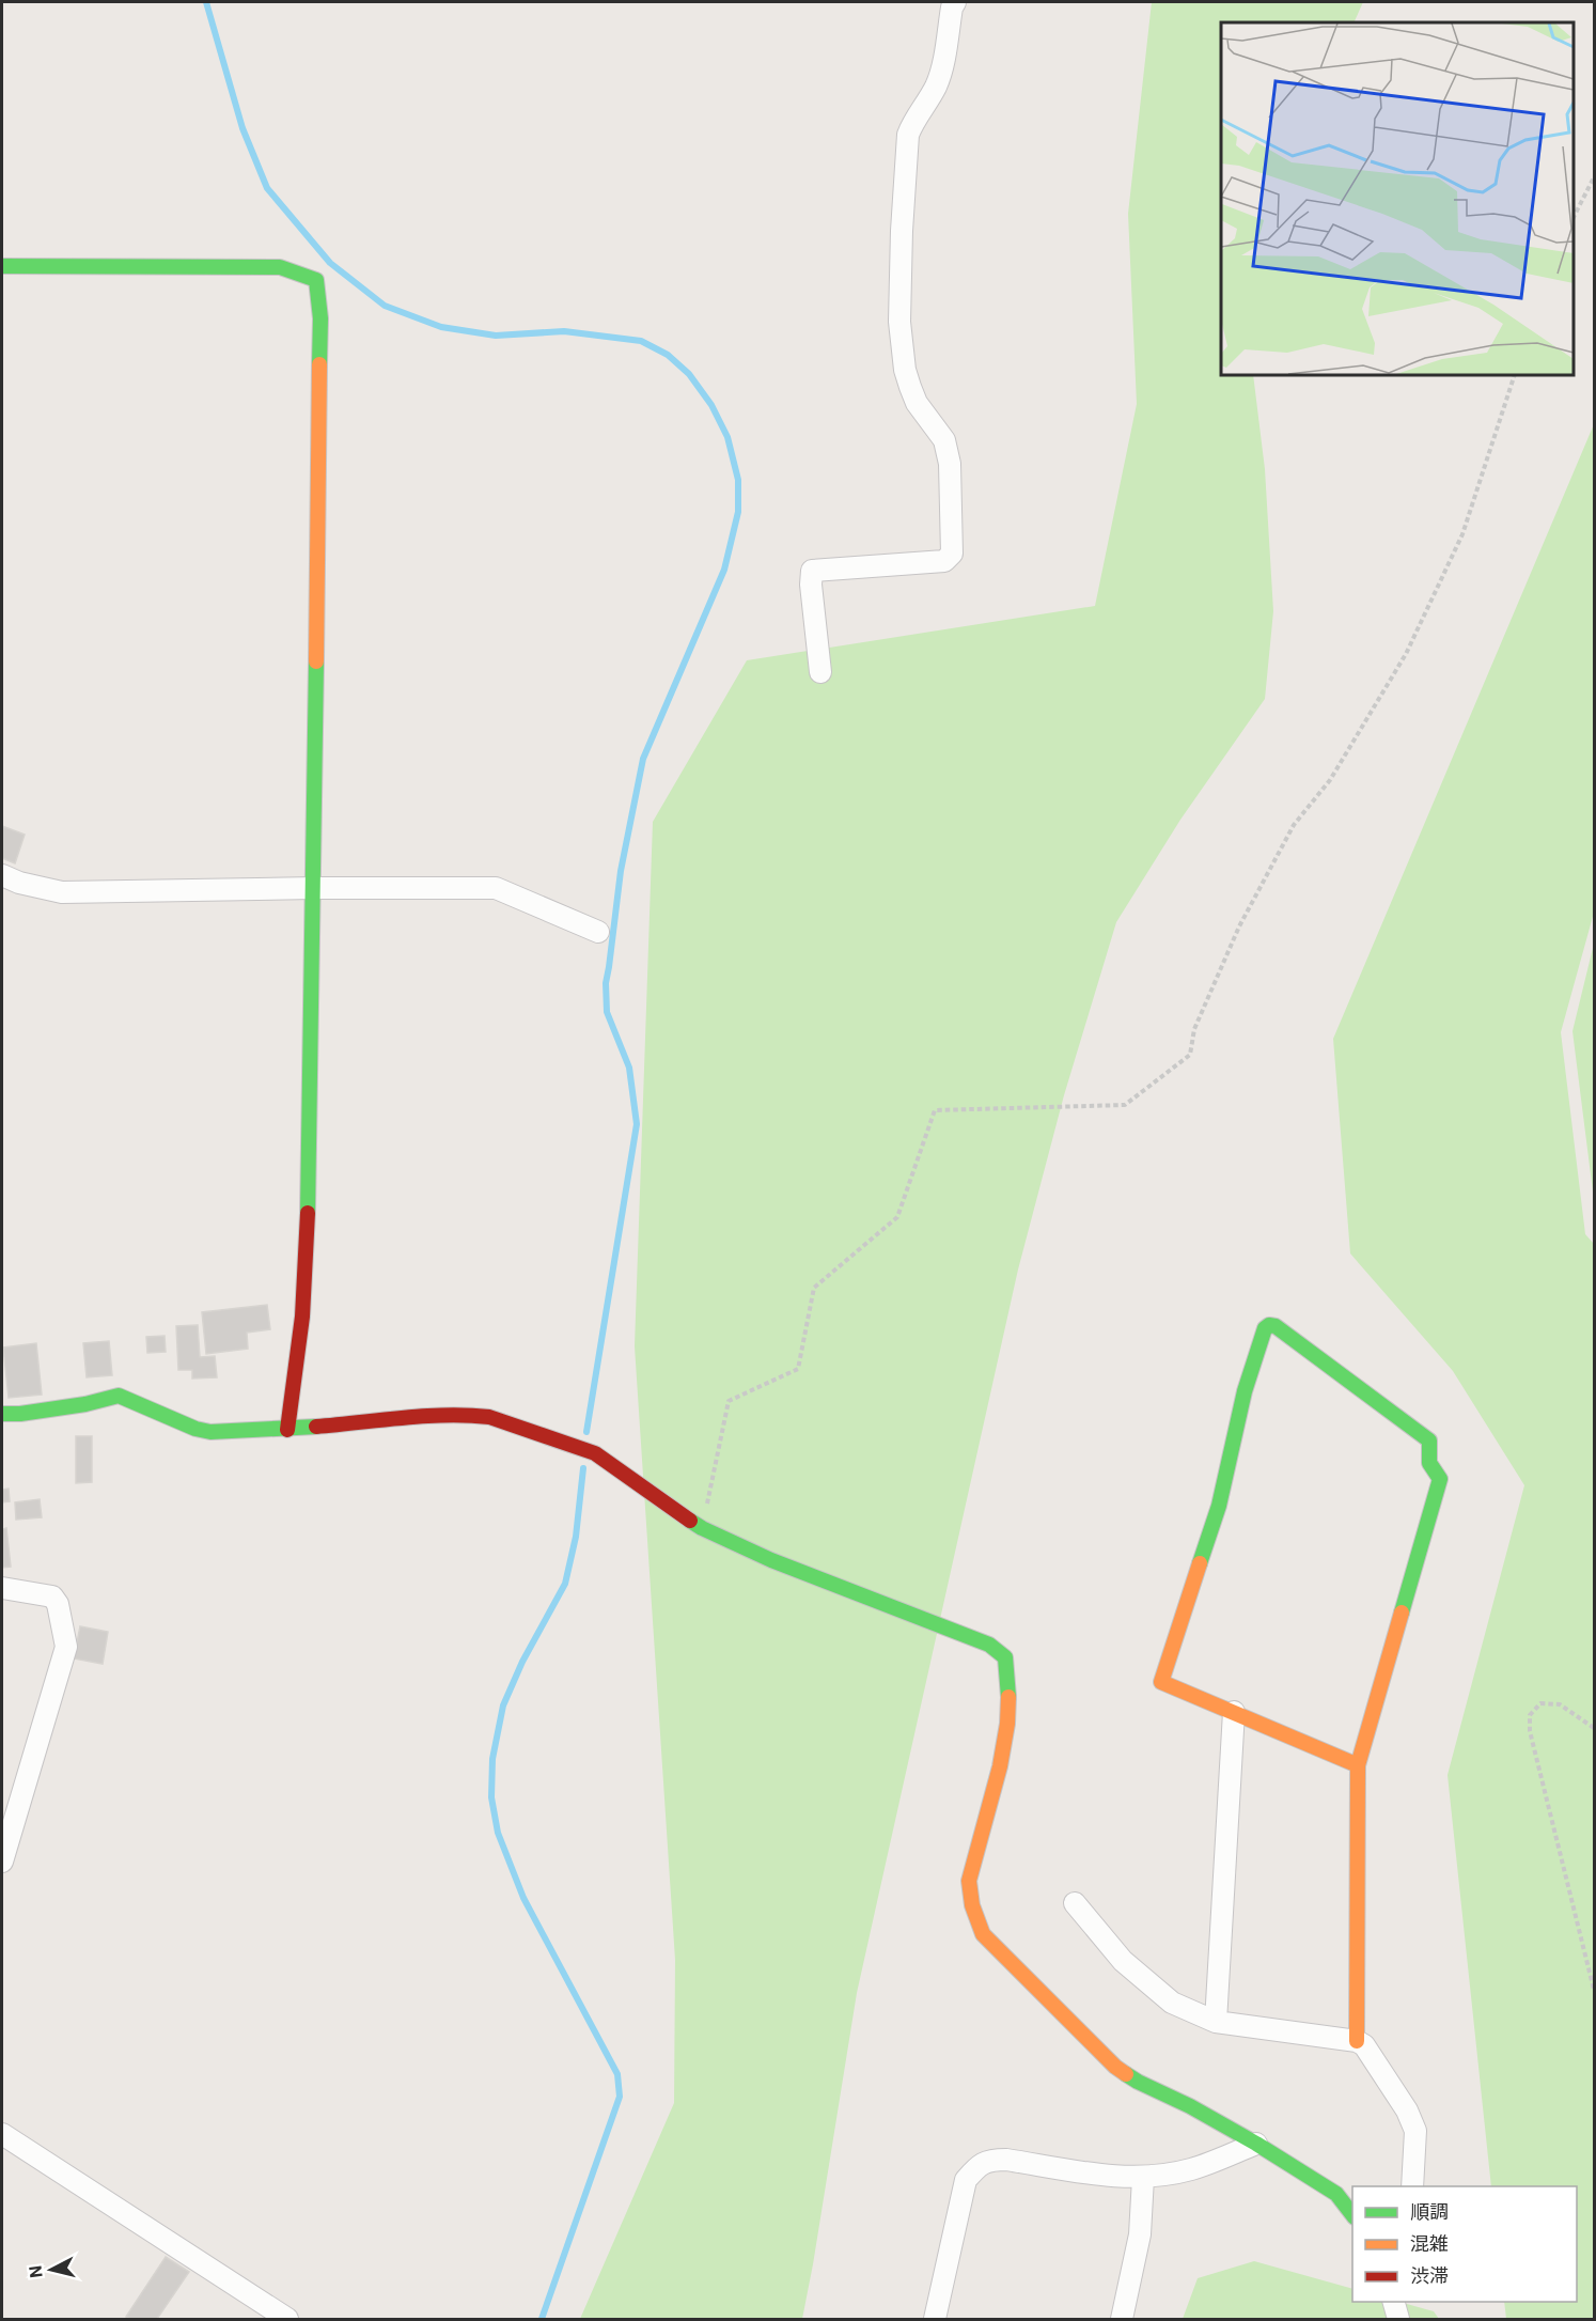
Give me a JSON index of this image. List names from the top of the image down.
{
  "legend": ["順調", "混雑", "渋滞"],
  "north": "left"
}
